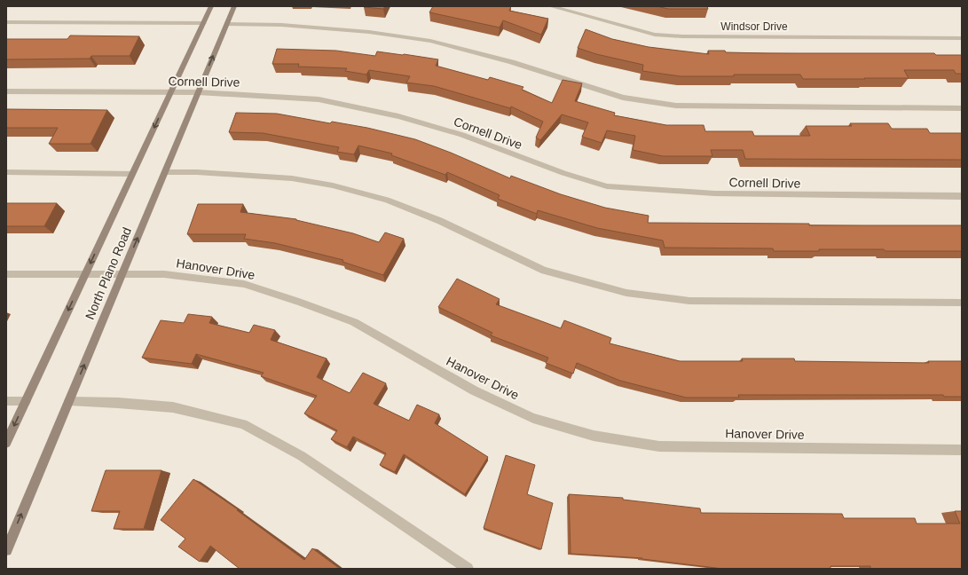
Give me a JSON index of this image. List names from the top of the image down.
{
  "streets": {
    "main road": ["North Plano Road"],
    "street": ["Windsor Drive", "Cornell Drive", "Hanover Drive"]
  },
  "crossings": [
    ["Cornell Drive", "North Plano Road"],
    ["Hanover Drive", "North Plano Road"]
  ]
}
